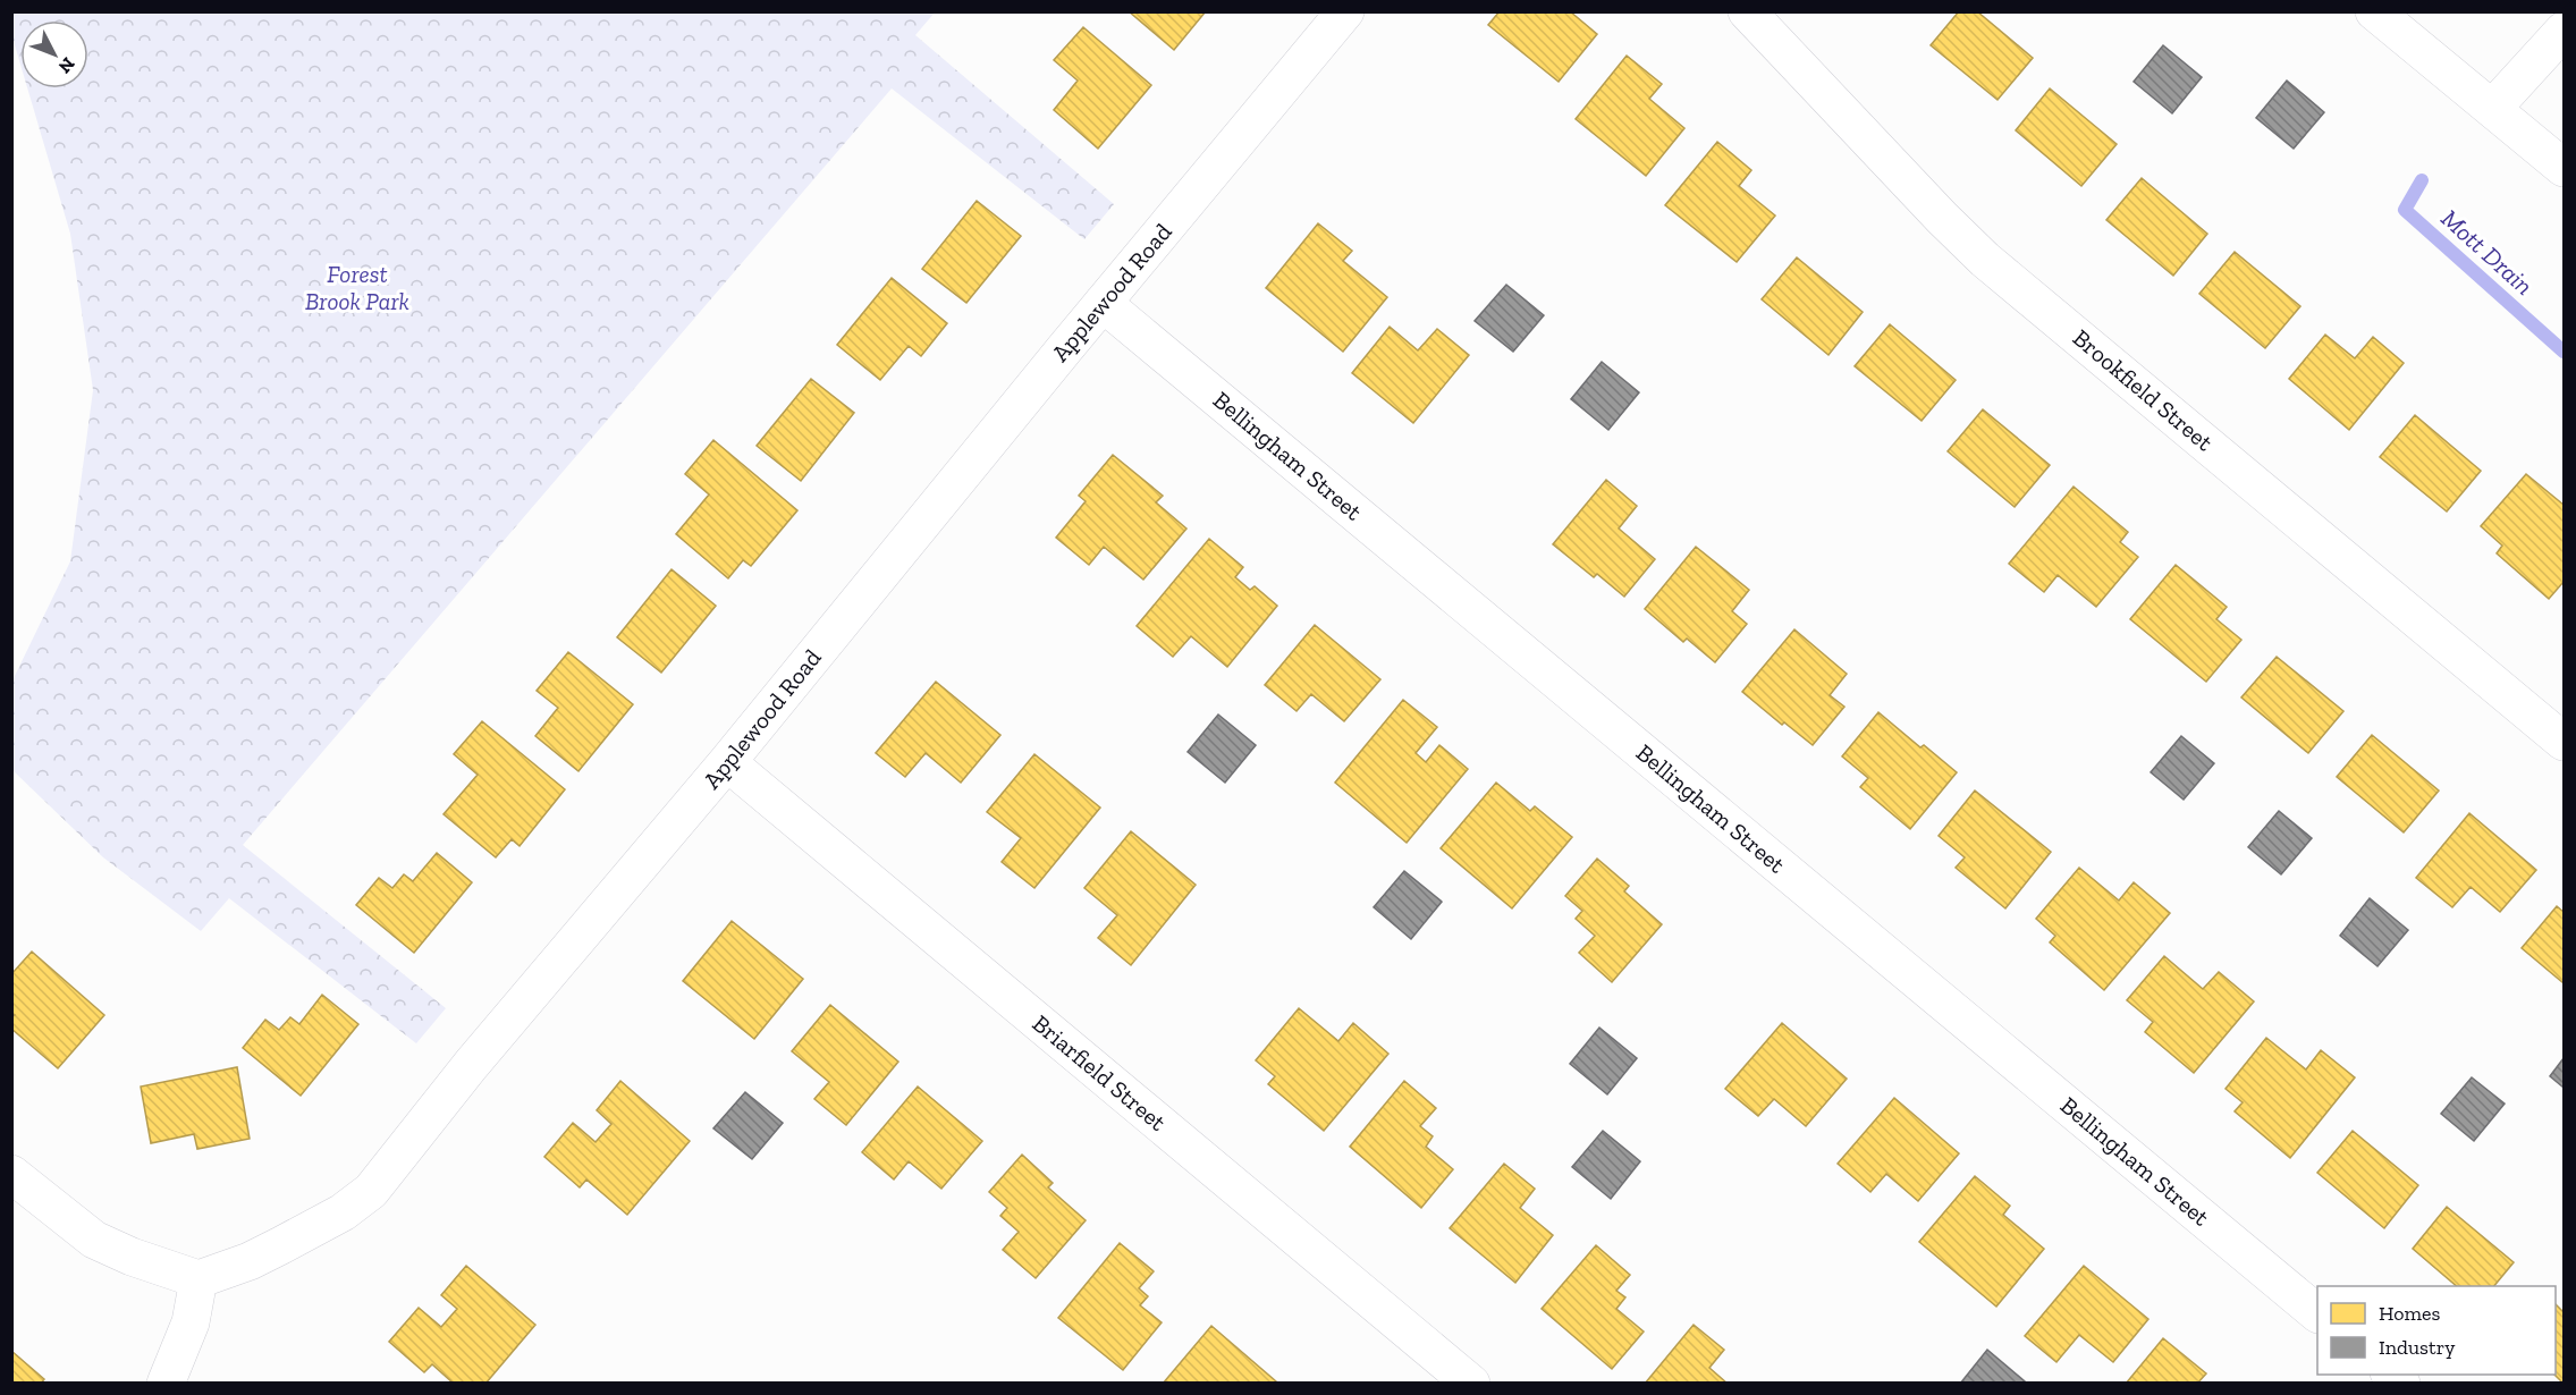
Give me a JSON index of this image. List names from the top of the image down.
{
  "streets": {
    "street": [
      "Applewood Road",
      "Brookfield Street",
      "Bellingham Street",
      "Briarfield Street"
    ]
  },
  "crossings": [
    ["Applewood Road", "Bellingham Street"],
    ["Applewood Road", "Briarfield Street"]
  ],
  "water": ["Mott Drain"],
  "parks": ["Forest Brook Park"],
  "legend": ["Homes", "Industry"],
  "north": "bottom right"
}
